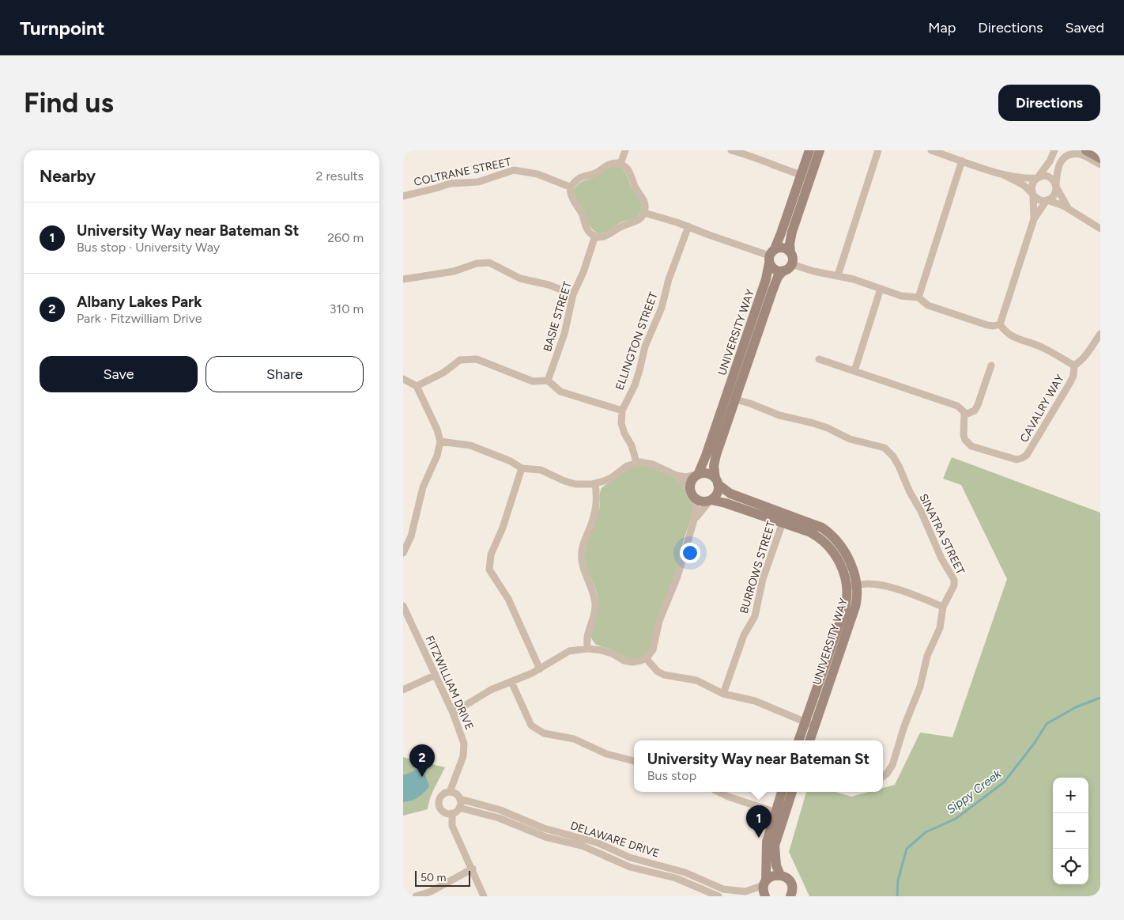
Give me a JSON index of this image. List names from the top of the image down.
{
  "streets": {
    "street": [
      "COLTRANE STREET",
      "BASIE STREET",
      "UNIVERSITY WAY",
      "ELLINGTON STREET",
      "CAVALRY WAY",
      "SINATRA STREET",
      "BURROWS STREET",
      "FITZWILLIAM DRIVE",
      "DELAWARE DRIVE"
    ]
  },
  "crossings": [
    ["COLTRANE STREET", "BASIE STREET"],
    ["UNIVERSITY WAY", "SINATRA STREET"],
    ["UNIVERSITY WAY", "BURROWS STREET"],
    ["FITZWILLIAM DRIVE", "DELAWARE DRIVE"]
  ],
  "water": ["Sippy Creek"],
  "scale_bar": "50 m",
  "page": {
    "header": "Turnpoint",
    "nav": ["Map", "Directions", "Saved"],
    "buttons": [
      "Directions",
      ["Save", "Share"]
    ],
    "title": "Find us",
    "heading": ["Nearby", "2 results"],
    "list": [
      {
        "mark": "1",
        "name": "University Way near Bateman St",
        "note": "Bus stop · University Way",
        "value": "260 m"
      },
      {
        "mark": "2",
        "name": "Albany Lakes Park",
        "note": "Park · Fitzwilliam Drive",
        "value": "310 m"
      }
    ],
    "popup": ["University Way near Bateman St", "Bus stop"],
    "pins": ["2", "1"],
    "map_buttons": ["+", "−"],
    "scale": "50 m"
  }
}
